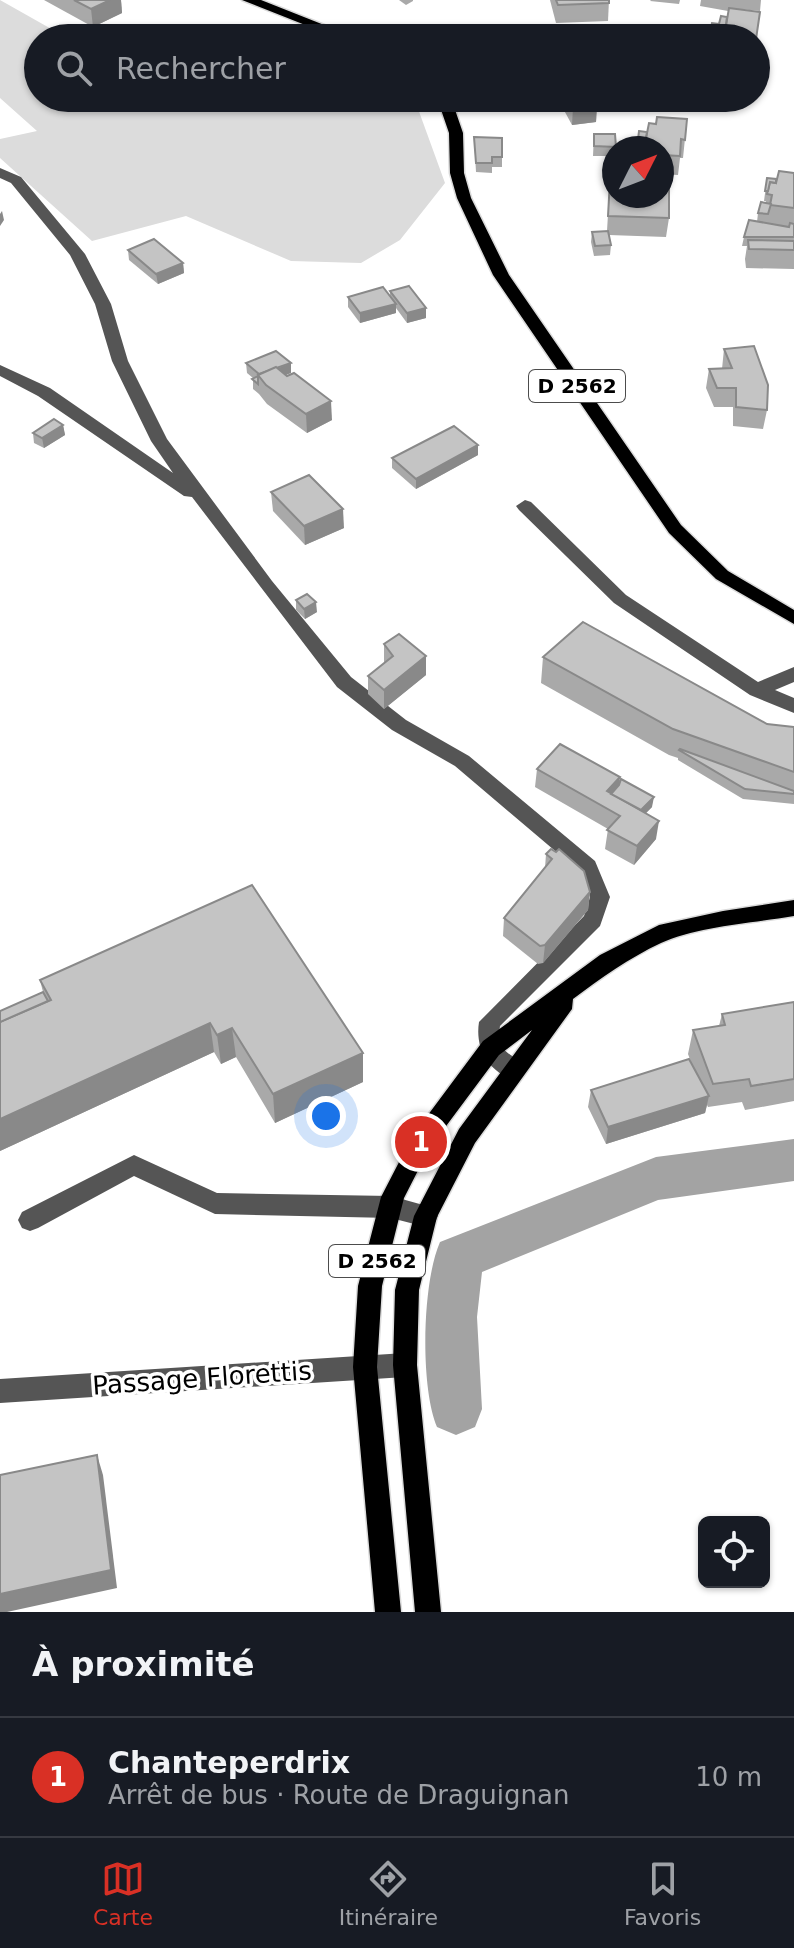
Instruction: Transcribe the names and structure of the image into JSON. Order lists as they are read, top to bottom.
{
  "streets": {
    "main road": ["D 2562"],
    "street": ["Passage Florettis"]
  },
  "crossings": [
    ["D 2562", "Passage Florettis"]
  ],
  "north": "top right",
  "page": {
    "search": "Rechercher",
    "pins": "1",
    "heading": "À proximité",
    "list": [
      {
        "mark": "1",
        "name": "Chanteperdrix",
        "note": "Arrêt de bus · Route de Draguignan",
        "value": "10 m"
      }
    ],
    "nav": ["Carte", "Itinéraire", "Favoris"]
  }
}
